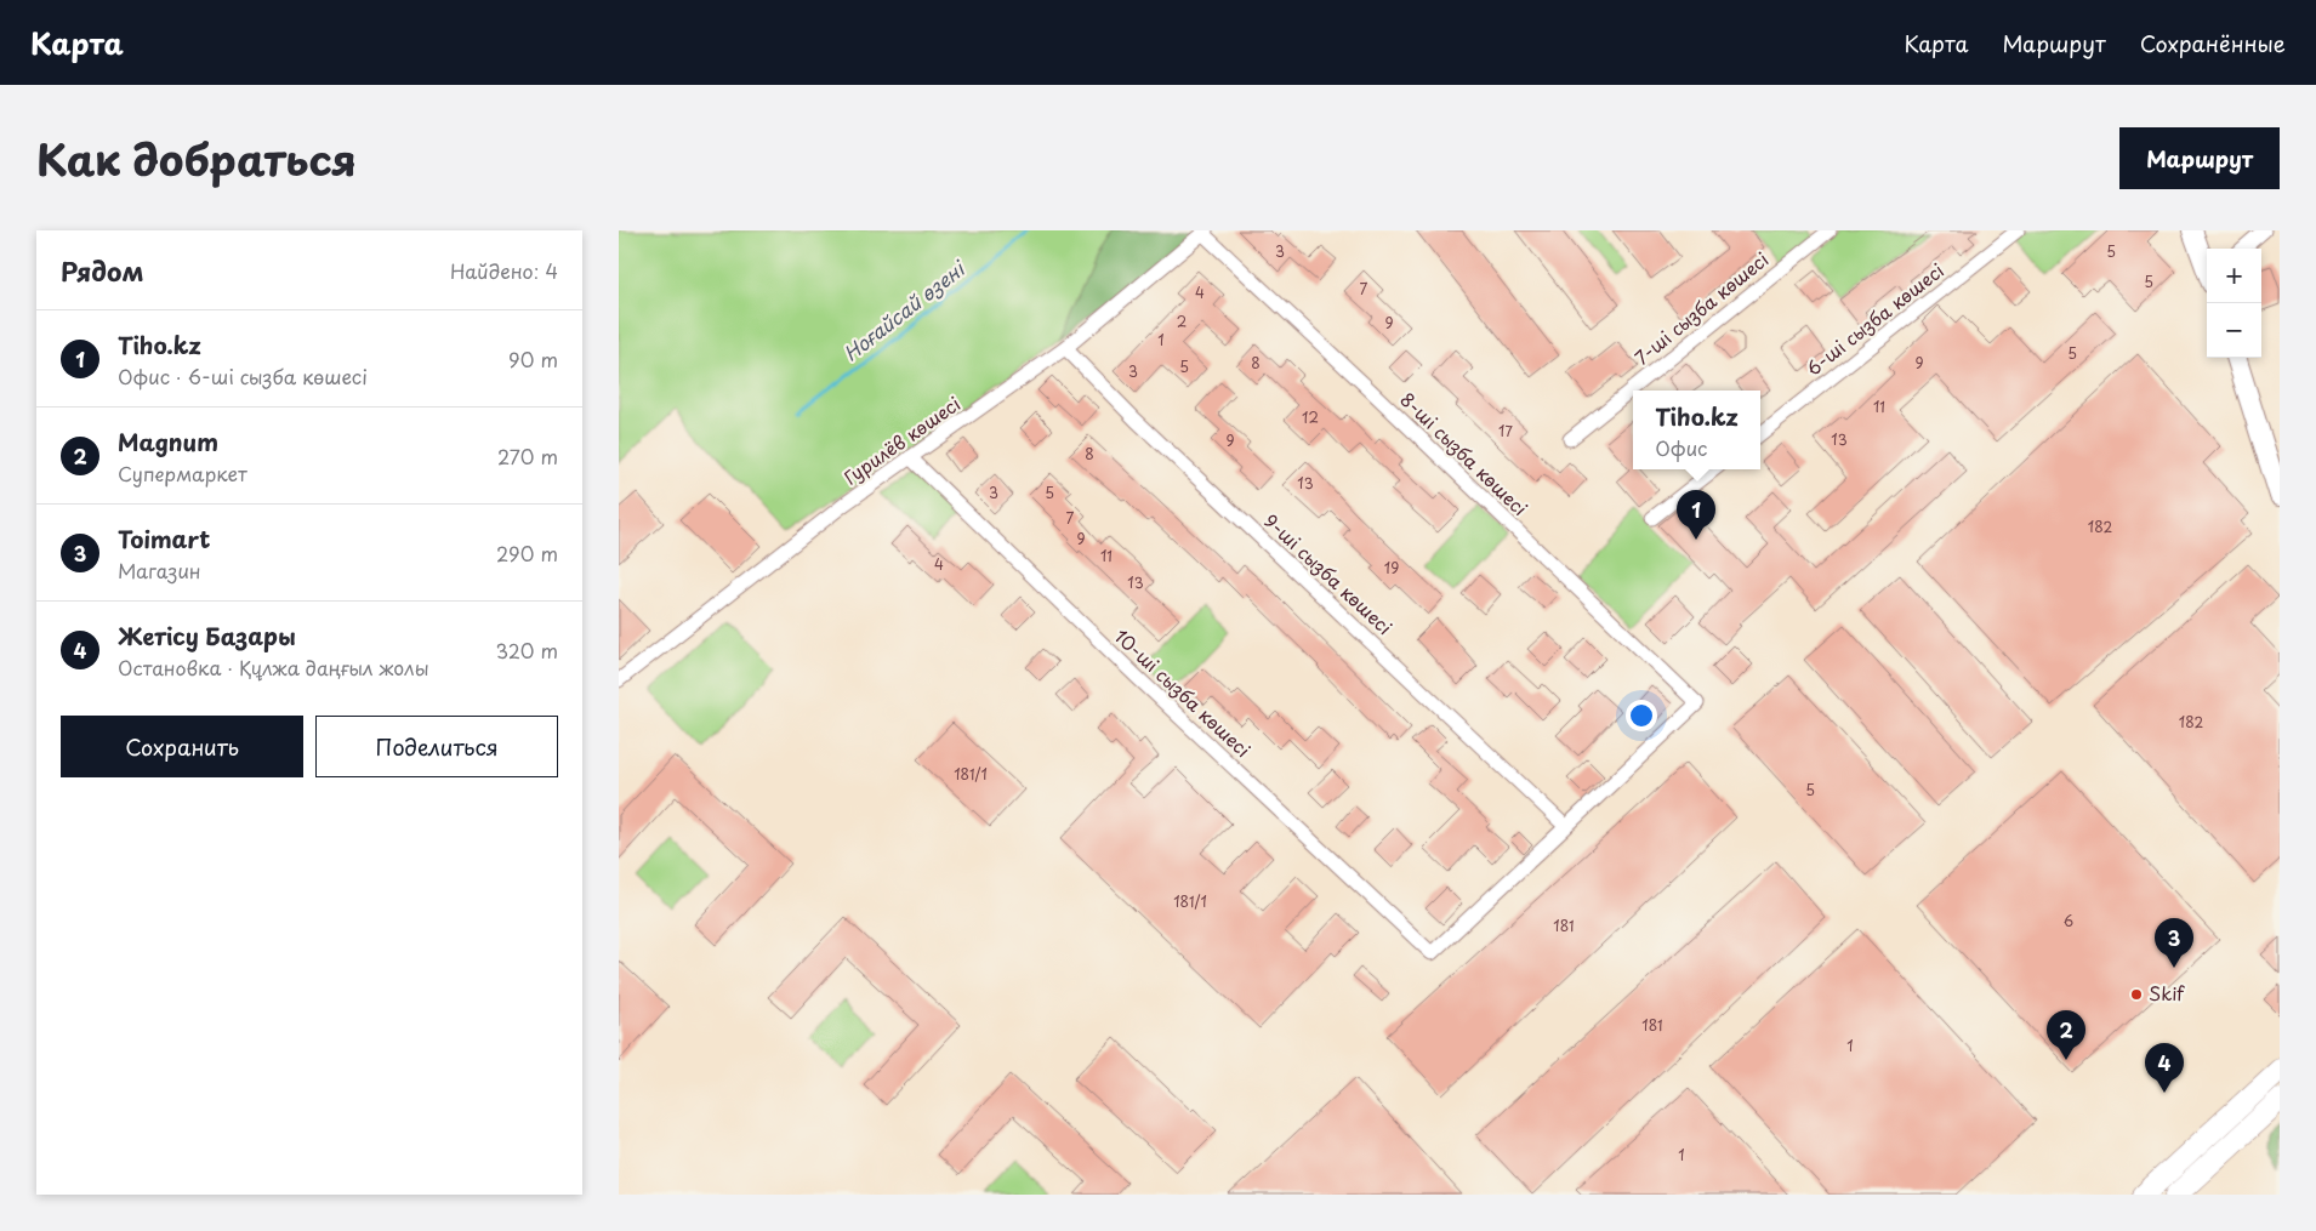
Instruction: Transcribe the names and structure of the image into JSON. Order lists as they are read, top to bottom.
{
  "streets": {
    "street": [
      "7-ші сызба көшесі",
      "6-ші сызба көшесі",
      "Гурилёв көшесі",
      "8-ші сызба көшесі",
      "9-ші сызба көшесі",
      "10-ші сызба көшесі"
    ]
  },
  "crossings": [
    ["Гурилёв көшесі", "8-ші сызба көшесі"],
    ["Гурилёв көшесі", "9-ші сызба көшесі"],
    ["Гурилёв көшесі", "10-ші сызба көшесі"],
    ["8-ші сызба көшесі", "9-ші сызба көшесі"],
    ["8-ші сызба көшесі", "10-ші сызба көшесі"],
    ["9-ші сызба көшесі", "10-ші сызба көшесі"]
  ],
  "water": ["Ноғайсай өзені"],
  "places": ["Skif"],
  "house_numbers": [
    "3",
    "5",
    "5",
    "7",
    "4",
    "2",
    "9",
    "1",
    "5",
    "8",
    "9",
    "5",
    "3",
    "11",
    "12",
    "17",
    "13",
    "9",
    "8",
    "13",
    "3",
    "5",
    "7",
    "182",
    "9",
    "11",
    "4",
    "19",
    "13",
    "182",
    "181/1",
    "5",
    "181/1",
    "6",
    "181",
    "181",
    "1",
    "1"
  ],
  "page": {
    "header": "Карта",
    "nav": ["Карта", "Маршрут", "Сохранённые"],
    "title": "Как добраться",
    "buttons": [
      "Маршрут",
      ["Сохранить", "Поделиться"]
    ],
    "heading": ["Рядом", "Найдено: 4"],
    "map_buttons": ["+", "−"],
    "list": [
      {
        "mark": "1",
        "name": "Tiho.kz",
        "note": "Офис · 6-ші сызба көшесі",
        "value": "90 m"
      },
      {
        "mark": "2",
        "name": "Magnum",
        "note": "Супермаркет",
        "value": "270 m"
      },
      {
        "mark": "3",
        "name": "Toimart",
        "note": "Магазин",
        "value": "290 m"
      },
      {
        "mark": "4",
        "name": "Жетісу Базары",
        "note": "Остановка · Құлжа даңғыл жолы",
        "value": "320 m"
      }
    ],
    "popup": ["Tiho.kz", "Офис"],
    "pins": [
      "1",
      "3",
      "2",
      "4"
    ]
  }
}
